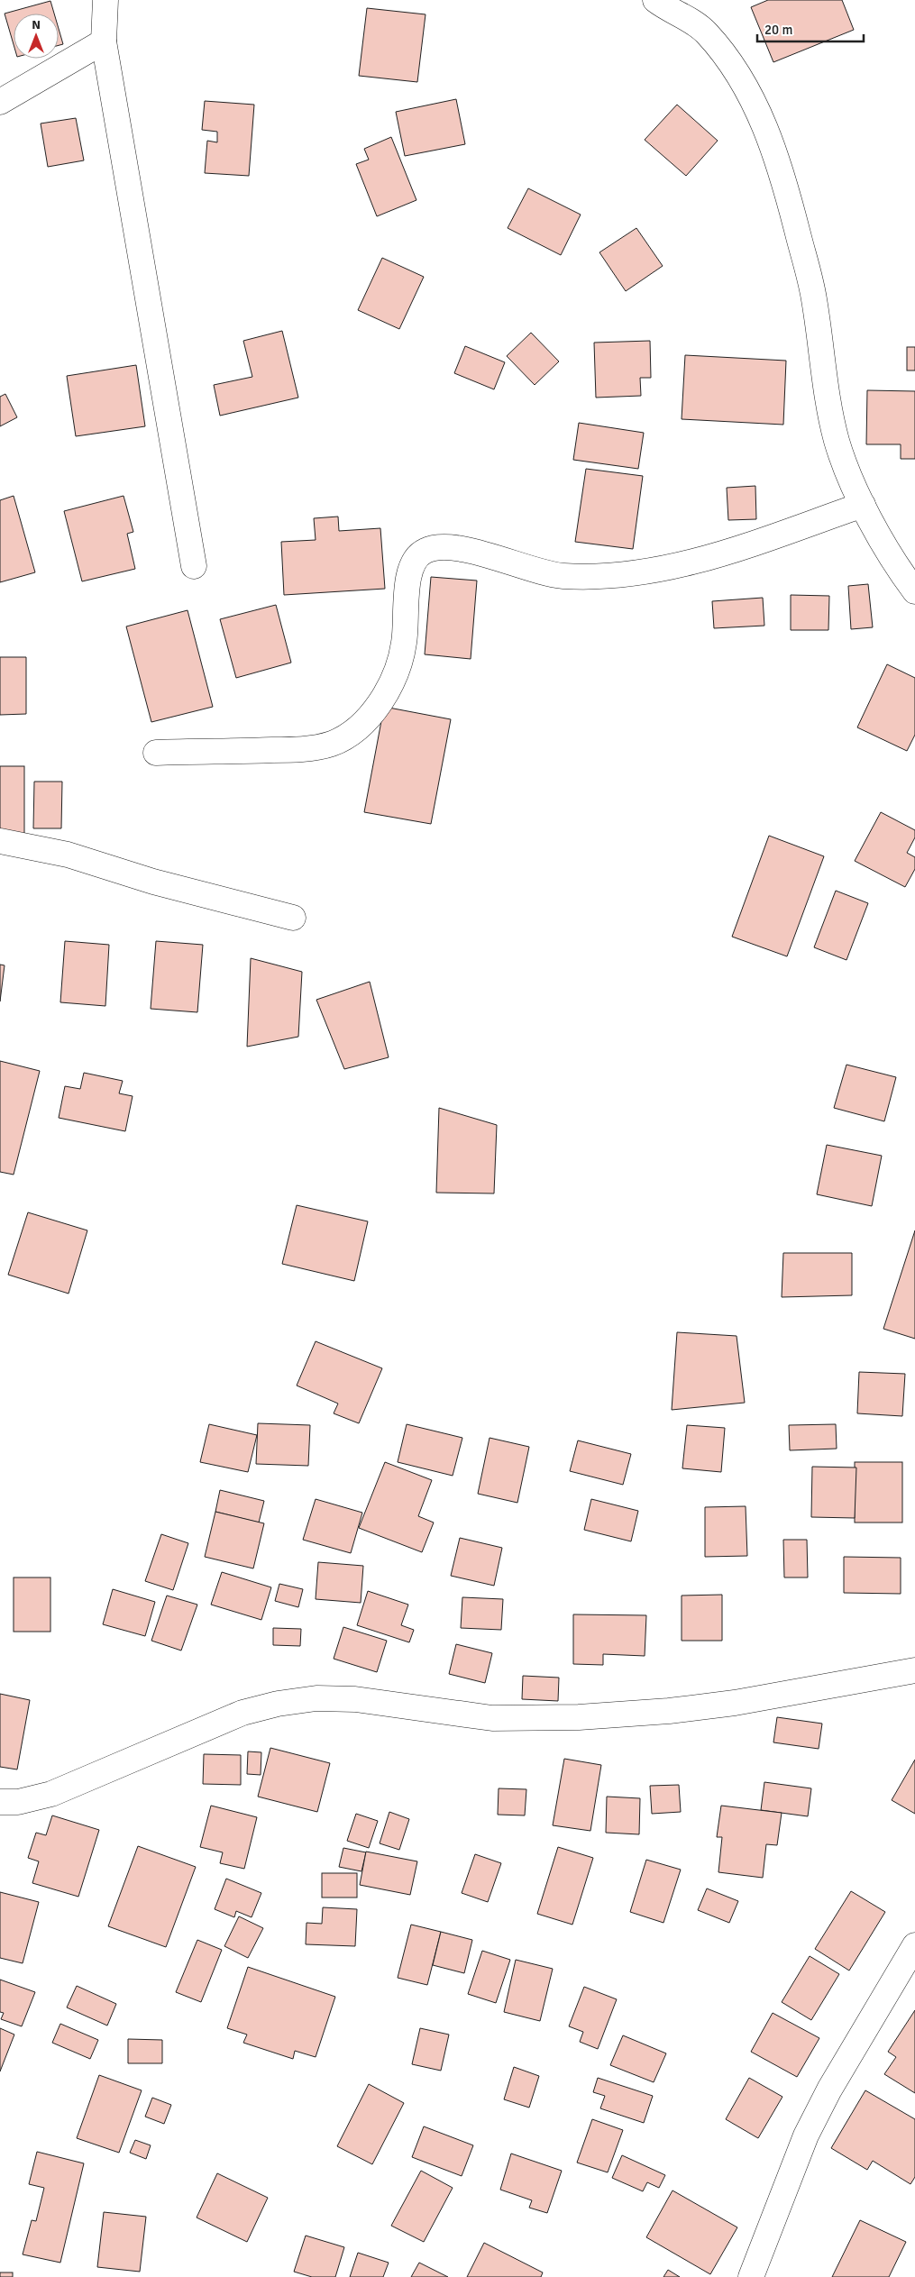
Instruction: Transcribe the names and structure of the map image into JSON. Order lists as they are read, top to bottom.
{
  "scale_bar": "20 m",
  "north": "top"
}
